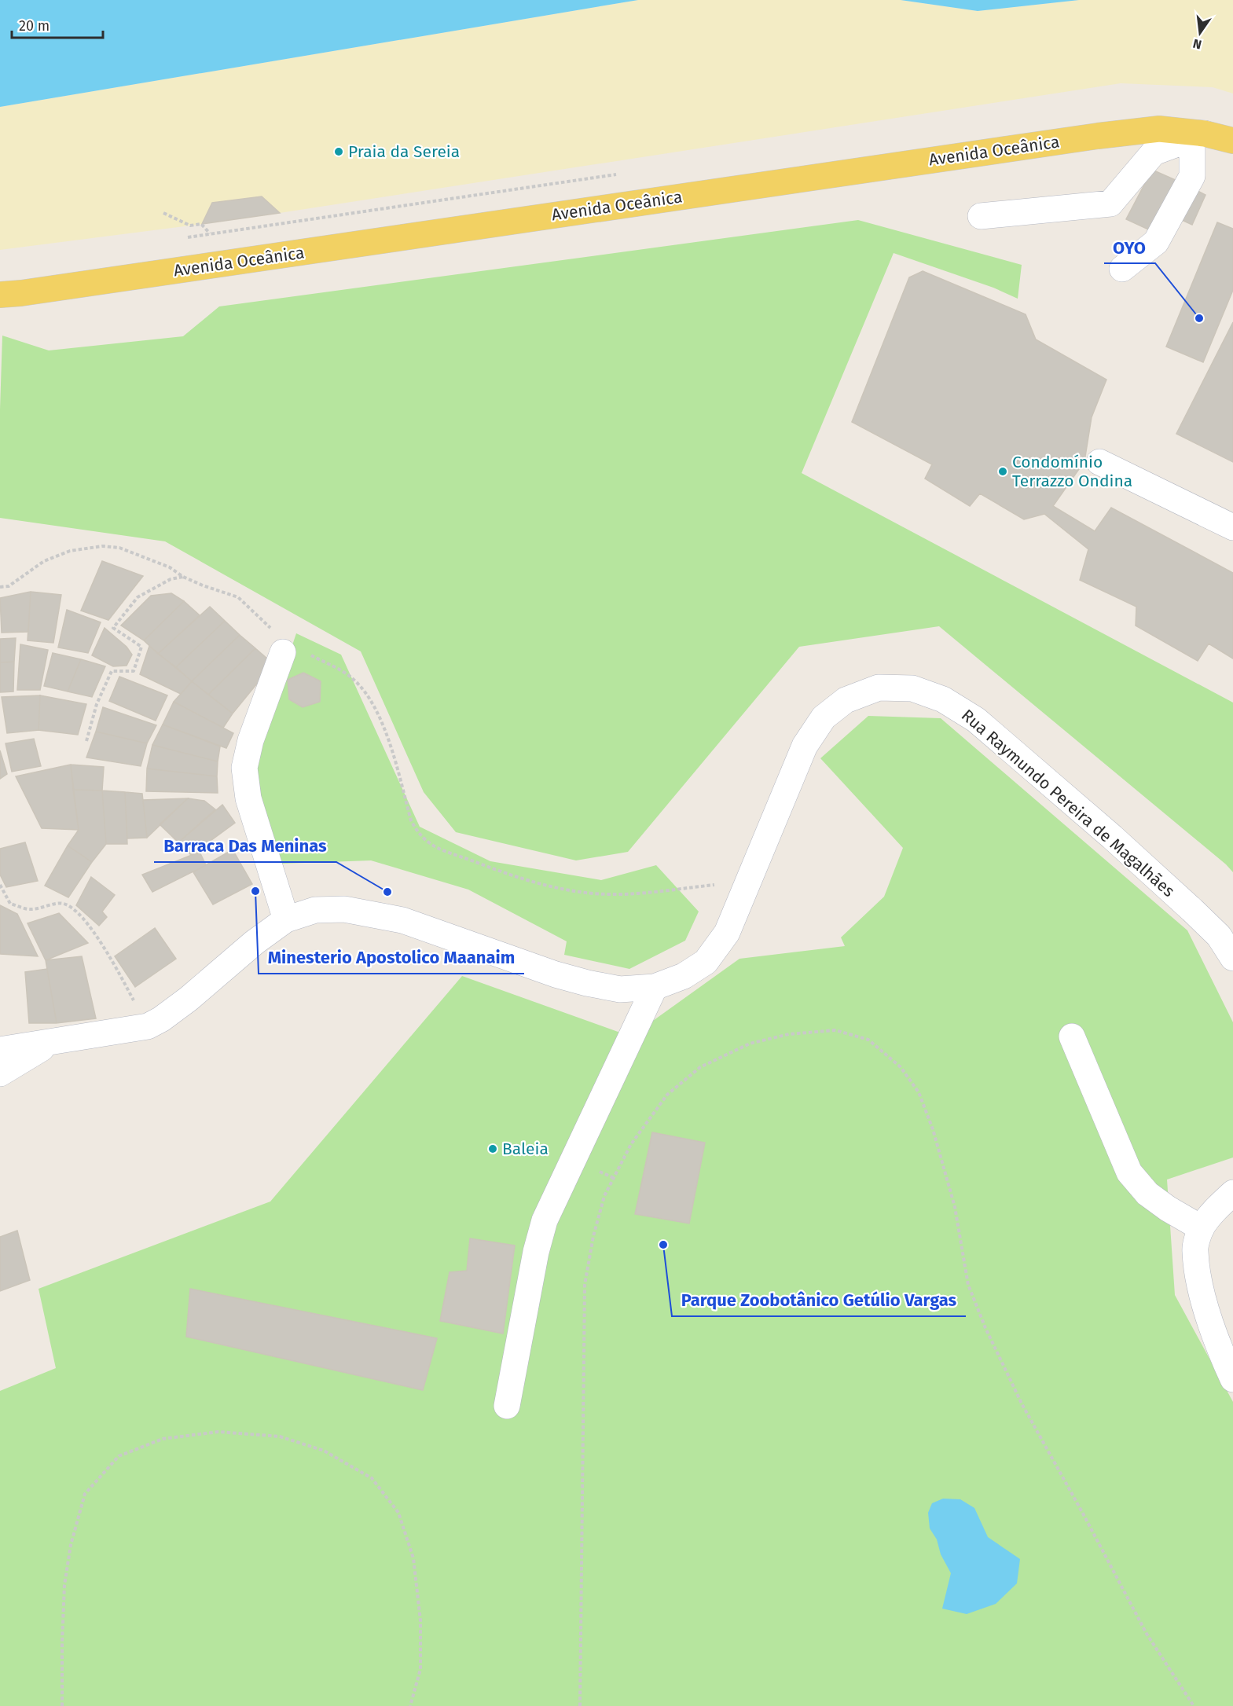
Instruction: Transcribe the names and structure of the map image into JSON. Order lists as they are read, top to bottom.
{
  "streets": {
    "main road": ["Avenida Oceânica"],
    "street": ["Rua Raymundo Pereira de Magalhães"]
  },
  "places": [
    "Praia da Sereia",
    "OYO",
    "Condomínio Terrazzo Ondina",
    "Minesterio Apostolico Maanaim",
    "Barraca Das Meninas",
    "Baleia",
    "Parque Zoobotânico Getúlio Vargas"
  ],
  "scale_bar": "20 m",
  "north": "bottom"
}
